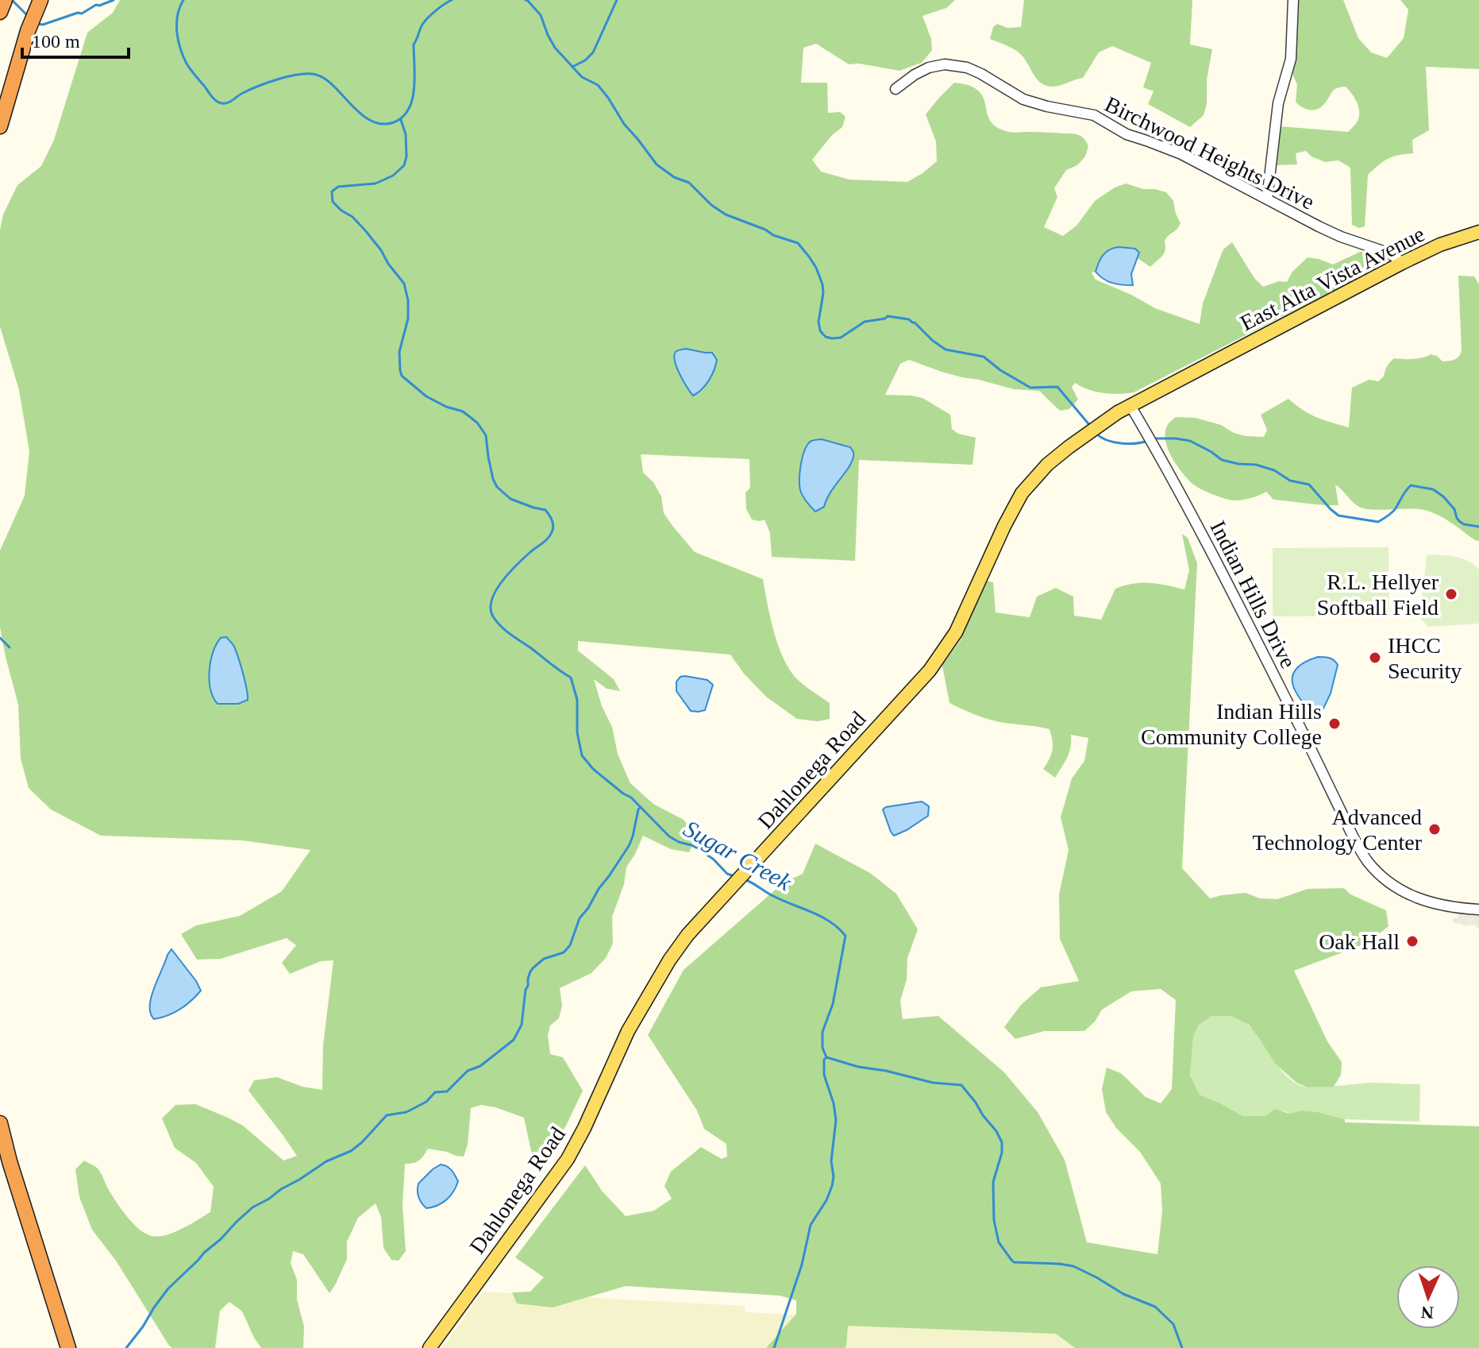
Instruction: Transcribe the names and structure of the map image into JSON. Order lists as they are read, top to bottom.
{
  "streets": {
    "main road": ["East Alta Vista Avenue", "Dahlonega Road"],
    "street": ["Birchwood Heights Drive", "Indian Hills Drive"]
  },
  "crossings": [
    ["Birchwood Heights Drive", "East Alta Vista Avenue"],
    ["East Alta Vista Avenue", "Dahlonega Road"],
    ["Indian Hills Drive", "Dahlonega Road"]
  ],
  "water": ["Sugar Creek"],
  "places": [
    "R.L. Hellyer Softball Field",
    "IHCC Security",
    "Indian Hills Community College",
    "Advanced Technology Center",
    "Oak Hall"
  ],
  "scale_bar": "100 m",
  "north": "bottom"
}
